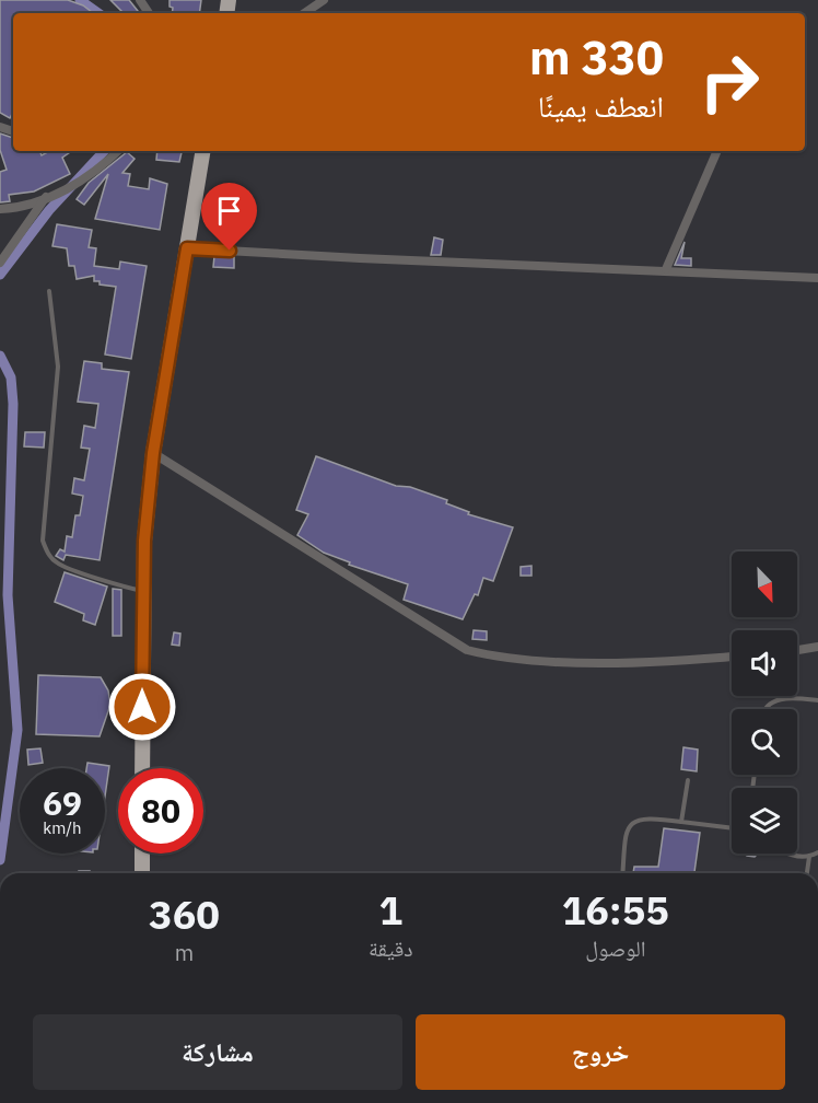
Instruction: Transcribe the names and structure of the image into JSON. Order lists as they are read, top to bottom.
{
  "north": "bottom right",
  "page": {
    "turn": ["330 m", "انعطف يمينًا"],
    "speed": "69 km/h",
    "limit": "80",
    "eta": [
      "16:55",
      "الوصول",
      "1",
      "دقيقة",
      "360",
      "m"
    ],
    "buttons": ["خروج", "مشاركة"]
  }
}
